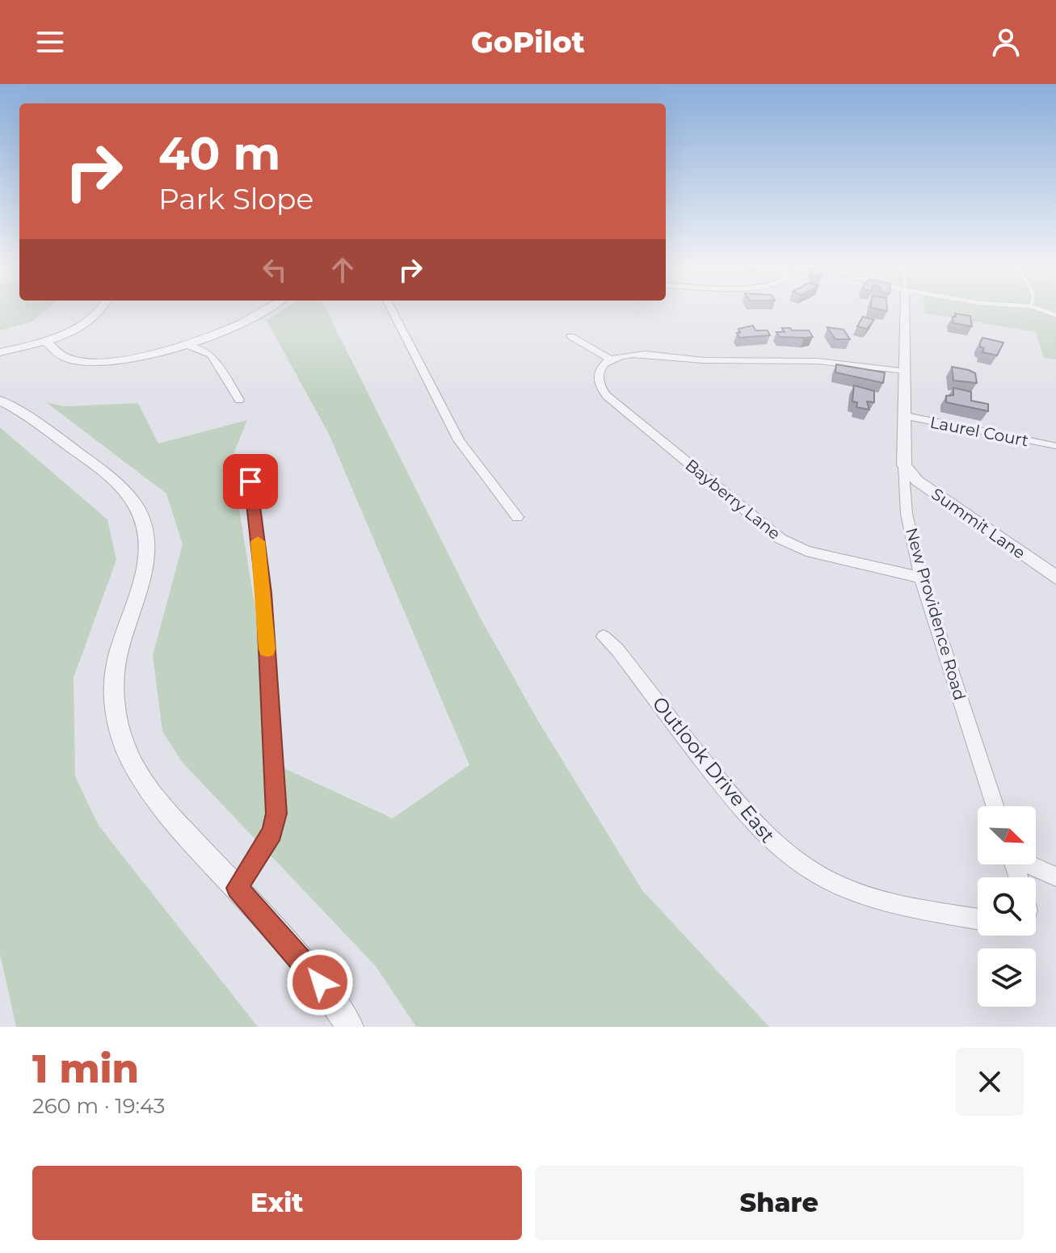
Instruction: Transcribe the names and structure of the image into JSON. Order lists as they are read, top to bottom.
{
  "streets": {
    "street": [
      "Laurel Court",
      "Bayberry Lane",
      "Summit Lane",
      "New Providence Road",
      "Outlook Drive East"
    ]
  },
  "crossings": [
    ["Laurel Court", "New Providence Road"],
    ["Bayberry Lane", "New Providence Road"],
    ["Summit Lane", "New Providence Road"]
  ],
  "north": "bottom right",
  "page": {
    "header": "GoPilot",
    "turn": ["40 m", "Park Slope"],
    "heading": ["1 min", "260 m · 19:43"],
    "buttons": ["Exit", "Share"]
  }
}
